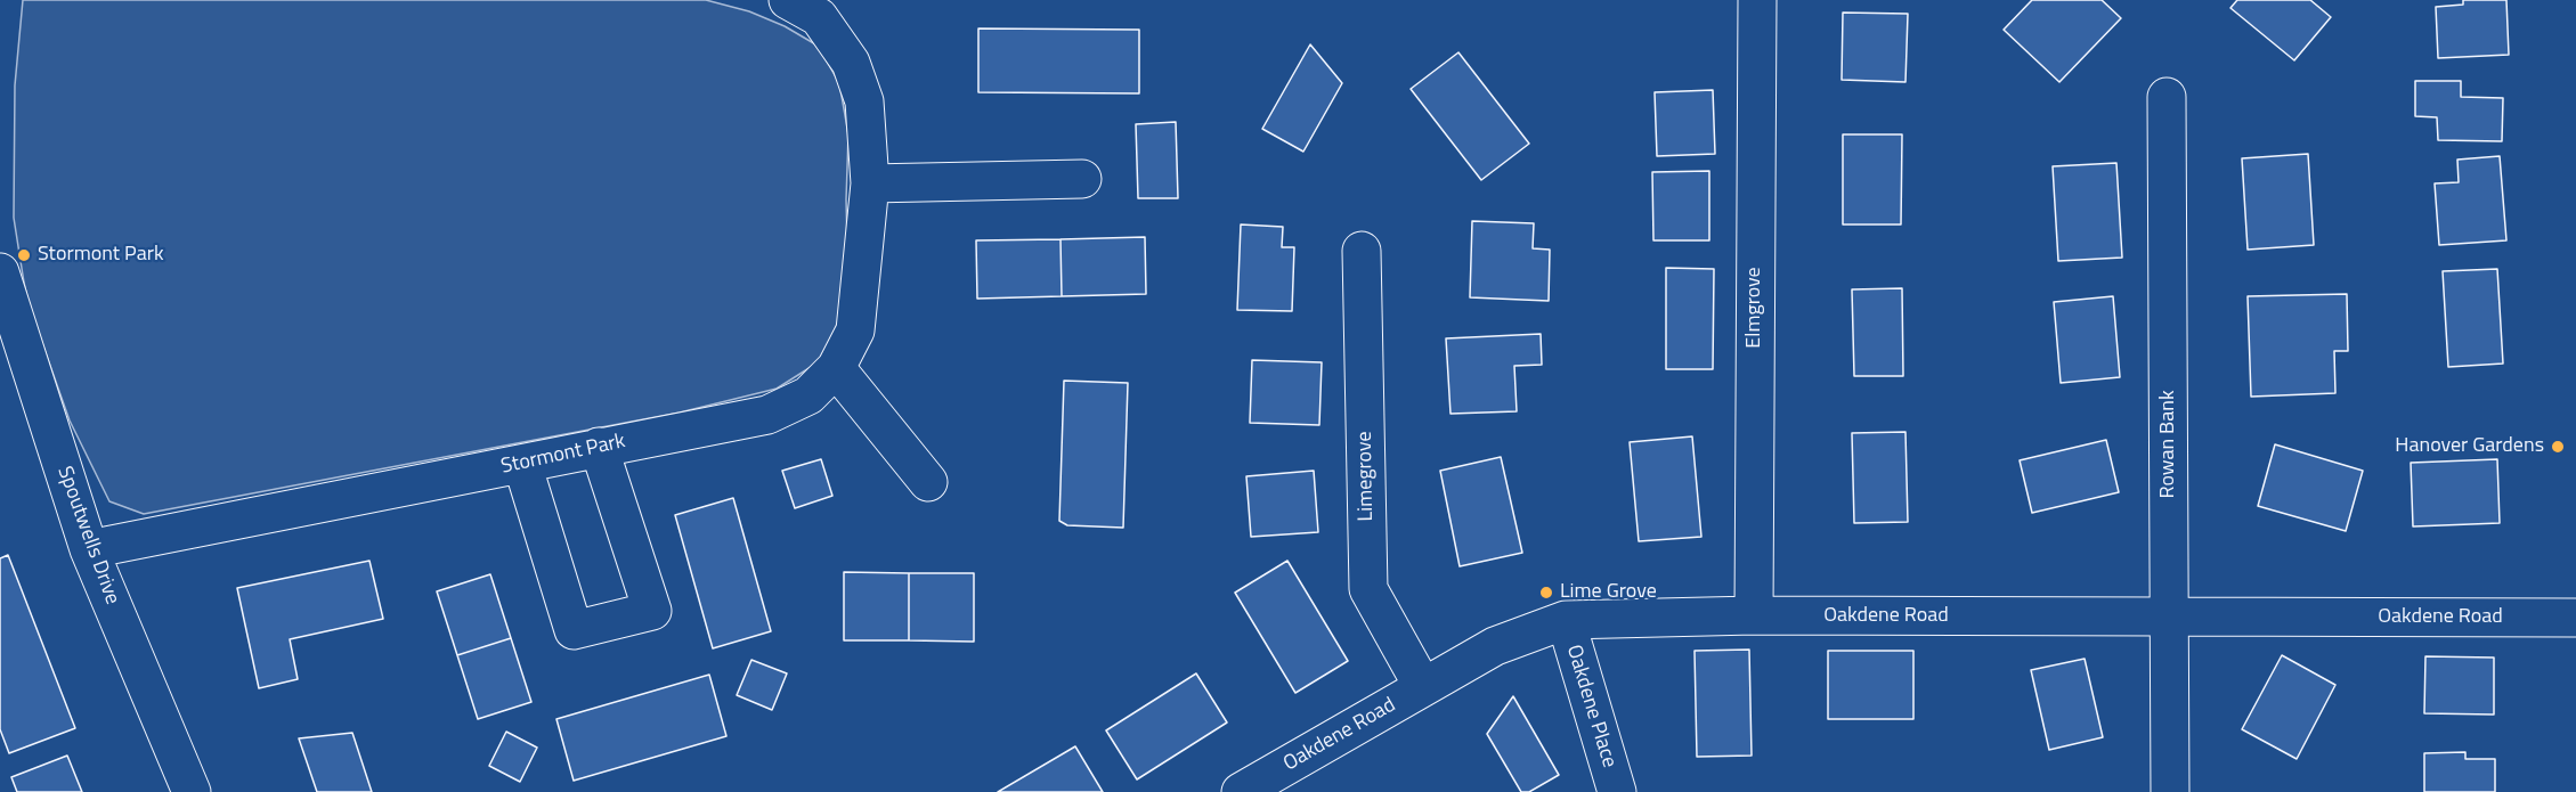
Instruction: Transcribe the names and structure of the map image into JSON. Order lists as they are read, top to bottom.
{
  "streets": {
    "street": [
      "Elmgrove",
      "Rowan Bank",
      "Stormont Park",
      "Limegrove",
      "Spoutwells Drive",
      "Oakdene Road",
      "Oakdene Place"
    ]
  },
  "crossings": [
    ["Elmgrove", "Oakdene Road"],
    ["Rowan Bank", "Oakdene Road"],
    ["Stormont Park", "Spoutwells Drive"],
    ["Limegrove", "Oakdene Road"],
    ["Oakdene Road", "Oakdene Place"]
  ],
  "places": ["Stormont Park", "Hanover Gardens", "Lime Grove"]
}
